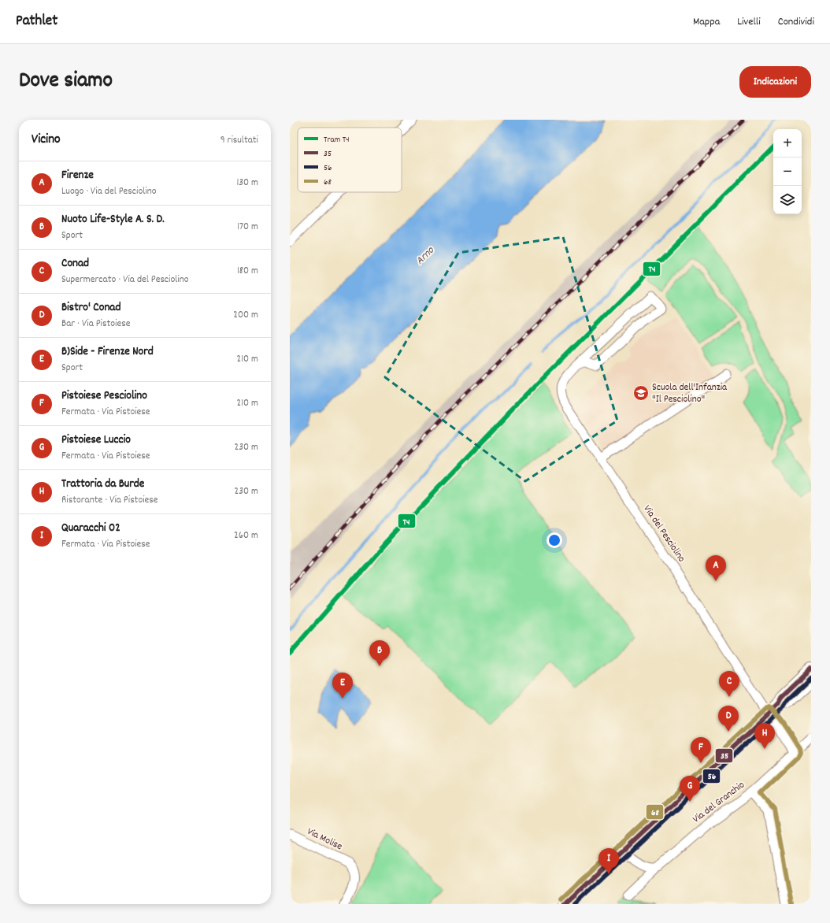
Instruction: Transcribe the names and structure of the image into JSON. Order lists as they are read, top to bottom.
{
  "streets": {
    "street": ["Via del Pesciolino", "Via del Granchio", "Via Molise"]
  },
  "water": ["Arno"],
  "places": {
    "school or university": ["Scuola dell'Infanzia \"Il Pesciolino\""]
  },
  "lines": [
    "tram line T4",
    "transit line 35",
    "transit line 56",
    "transit line 68"
  ],
  "legend": [
    "Tram T4",
    "35",
    "56",
    "68"
  ],
  "page": {
    "header": "Pathlet",
    "nav": ["Mappa", "Livelli", "Condividi"],
    "title": "Dove siamo",
    "buttons": "Indicazioni",
    "heading": ["Vicino", "9 risultati"],
    "map_buttons": ["+", "−"],
    "list": [
      {
        "mark": "A",
        "name": "Firenze",
        "note": "Luogo · Via del Pesciolino",
        "value": "130 m"
      },
      {
        "mark": "B",
        "name": "Nuoto Life-Style A. S. D.",
        "note": "Sport",
        "value": "170 m"
      },
      {
        "mark": "C",
        "name": "Conad",
        "note": "Supermercato · Via del Pesciolino",
        "value": "180 m"
      },
      {
        "mark": "D",
        "name": "Bistro' Conad",
        "note": "Bar · Via Pistoiese",
        "value": "200 m"
      },
      {
        "mark": "E",
        "name": "B)Side - Firenze Nord",
        "note": "Sport",
        "value": "210 m"
      },
      {
        "mark": "F",
        "name": "Pistoiese Pesciolino",
        "note": "Fermata · Via Pistoiese",
        "value": "210 m"
      },
      {
        "mark": "G",
        "name": "Pistoiese Luccio",
        "note": "Fermata · Via Pistoiese",
        "value": "230 m"
      },
      {
        "mark": "H",
        "name": "Trattoria da Burde",
        "note": "Ristorante · Via Pistoiese",
        "value": "230 m"
      },
      {
        "mark": "I",
        "name": "Quaracchi 02",
        "note": "Fermata · Via Pistoiese",
        "value": "260 m"
      }
    ],
    "pins": [
      "A",
      "B",
      "C",
      "E",
      "D",
      "H",
      "F",
      "G",
      "I"
    ]
  }
}
